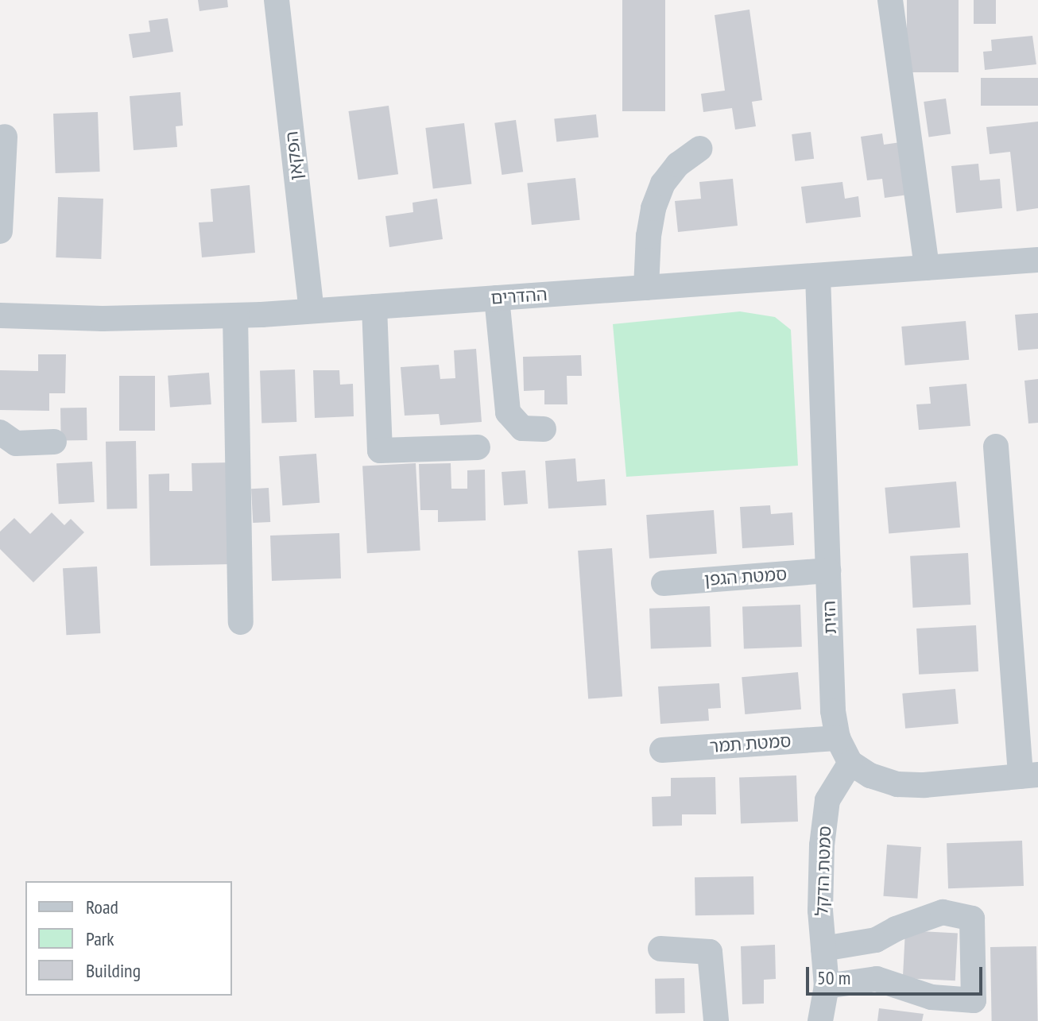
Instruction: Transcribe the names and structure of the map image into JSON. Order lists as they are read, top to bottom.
{
  "streets": {
    "street": [
      "הפקאן",
      "ההדרים",
      "סמטת הגפן",
      "הזית",
      "סמטת תמר",
      "סמטת הדקל"
    ]
  },
  "crossings": [
    ["הפקאן", "ההדרים"],
    ["ההדרים", "הזית"],
    ["סמטת הגפן", "הזית"],
    ["הזית", "סמטת תמר"],
    ["הזית", "סמטת הדקל"]
  ],
  "legend": ["Road", "Park", "Building"],
  "scale_bar": "50 m"
}
